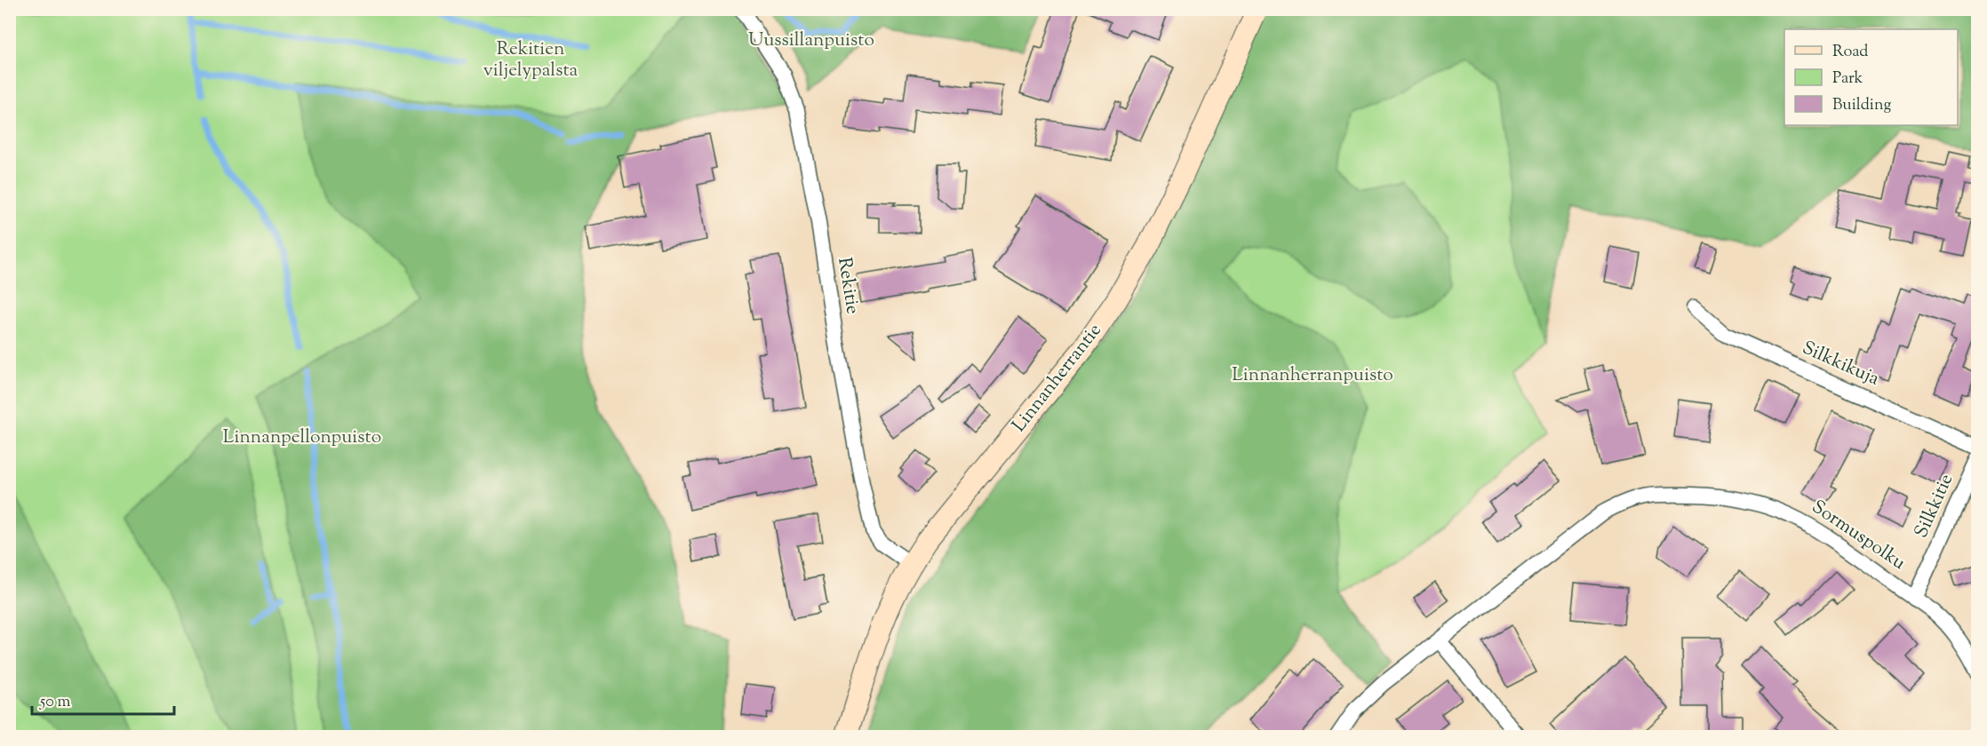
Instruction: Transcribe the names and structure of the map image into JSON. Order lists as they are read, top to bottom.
{
  "streets": {
    "street": [
      "Rekitie",
      "Silkkikuja",
      "Linnanherrantie",
      "Silkkitie",
      "Sormuspolku"
    ]
  },
  "crossings": [
    ["Rekitie", "Linnanherrantie"],
    ["Silkkitie", "Sormuspolku"]
  ],
  "parks": [
    "Uussillanpuisto",
    "Rekitien viljelypalsta",
    "Linnanherranpuisto",
    "Linnanpellonpuisto"
  ],
  "legend": ["Road", "Park", "Building"],
  "scale_bar": "50 m"
}
